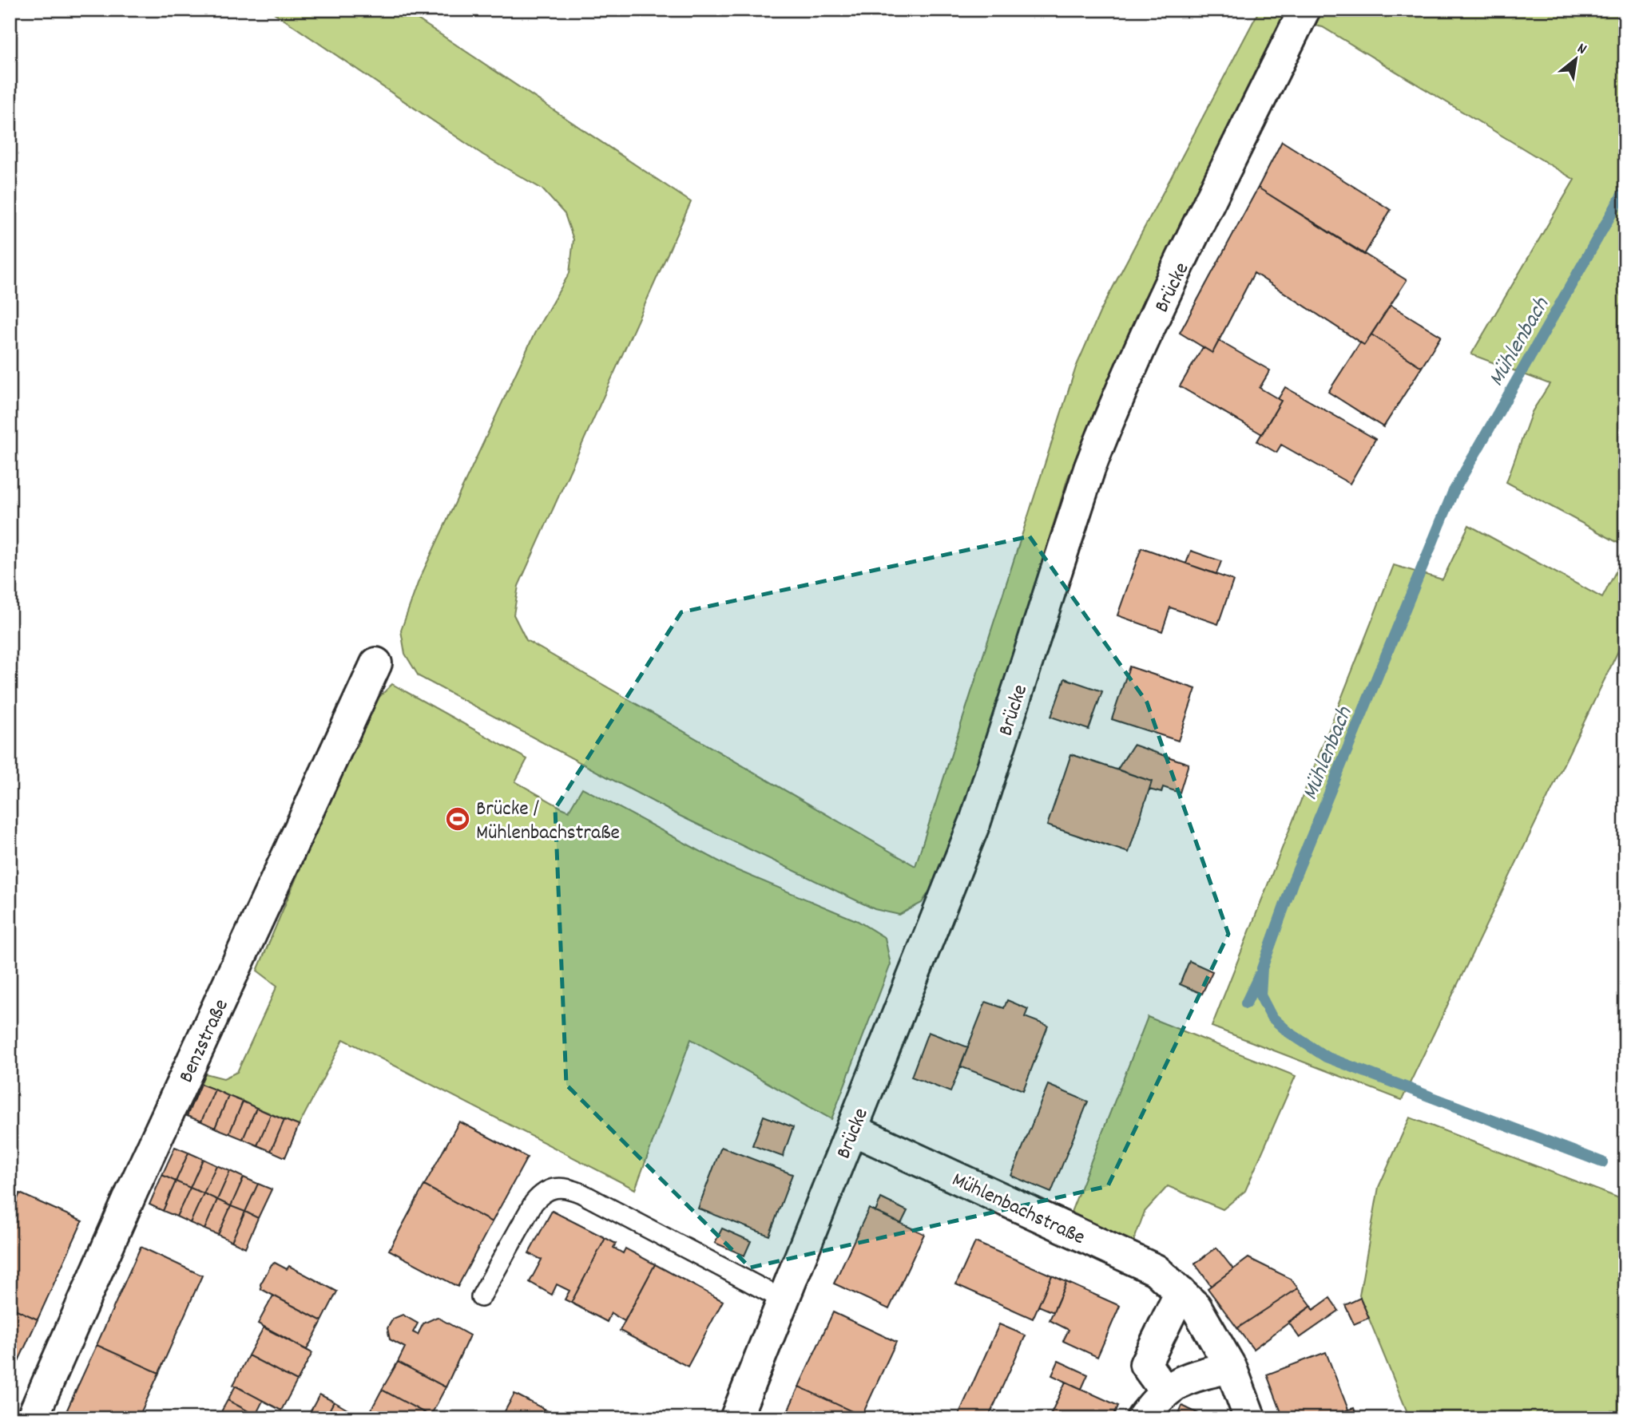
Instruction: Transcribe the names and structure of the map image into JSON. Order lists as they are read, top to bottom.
{
  "streets": {
    "street": ["Brücke", "Benzstraße", "Mühlenbachstraße"]
  },
  "crossings": [
    ["Brücke", "Mühlenbachstraße"]
  ],
  "water": ["Mühlenbach"],
  "places": {
    "sports": ["Brücke / Mühlenbachstraße"]
  },
  "north": "top right"
}
